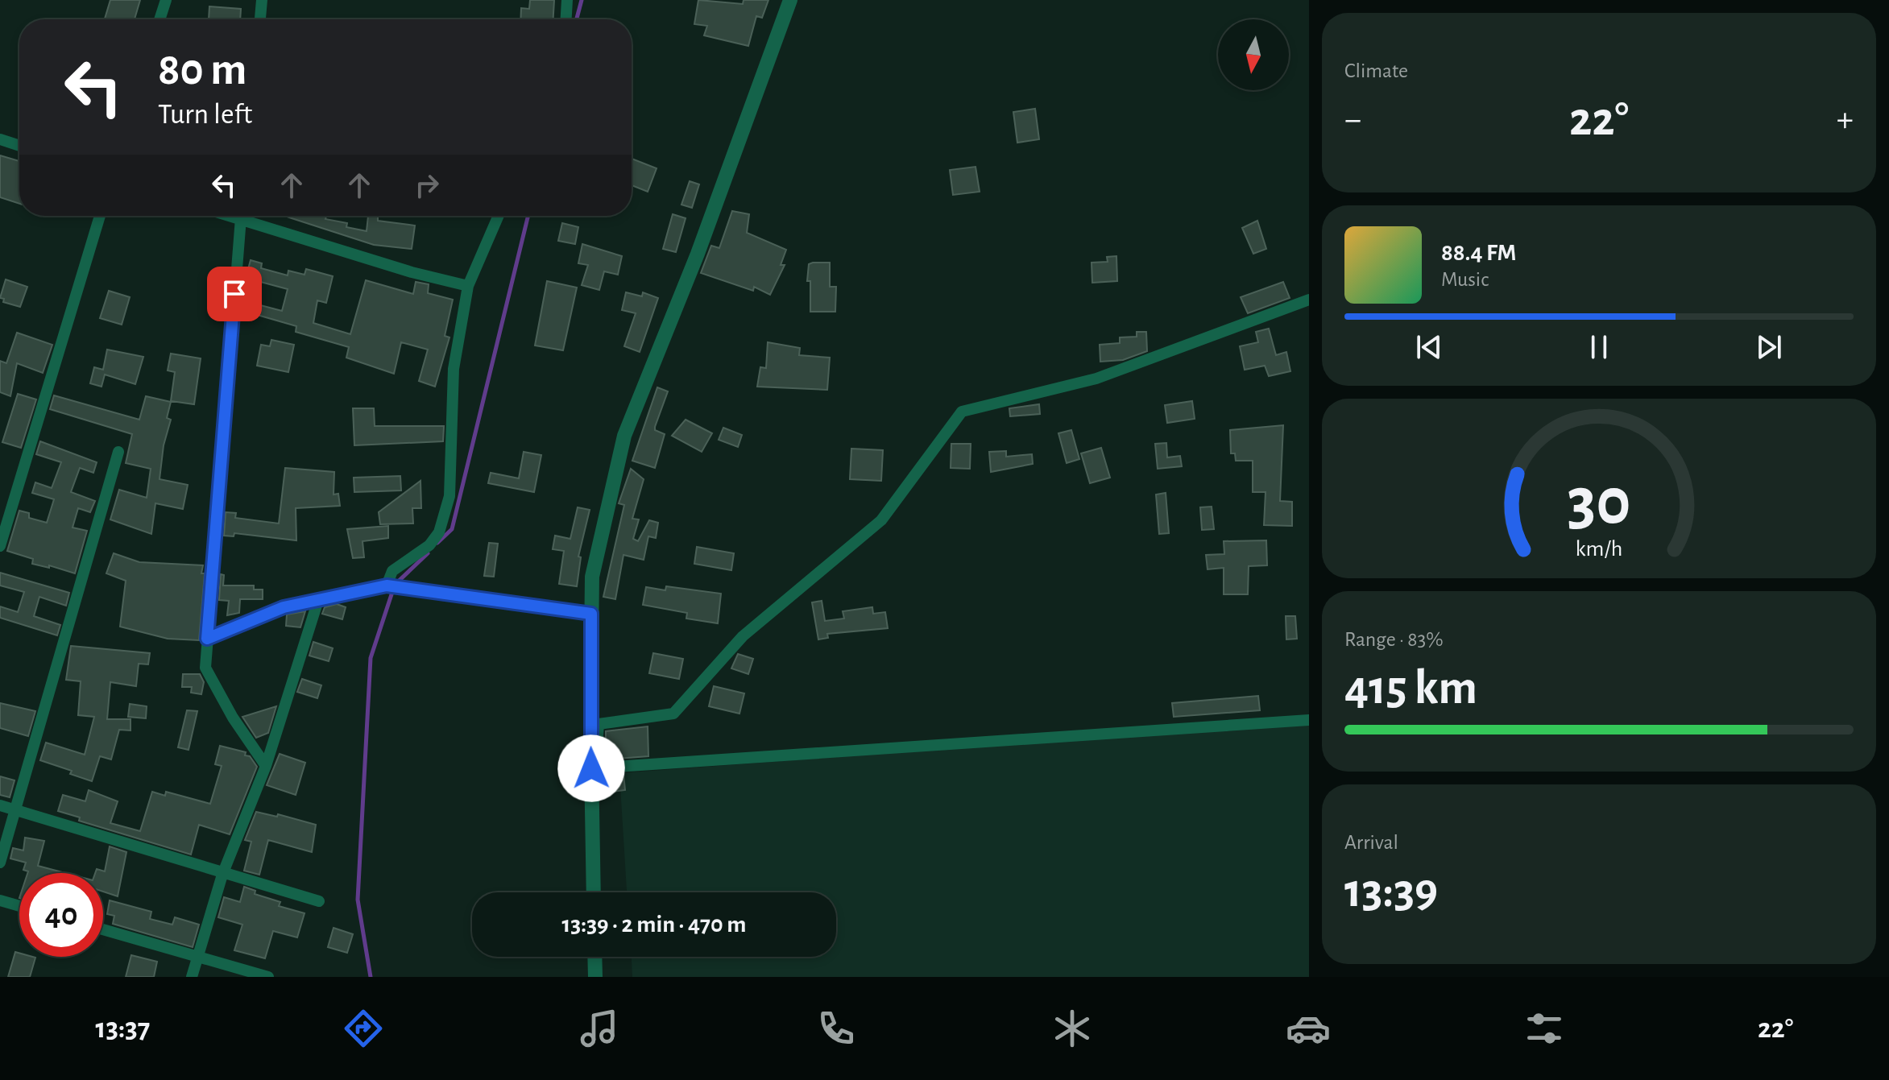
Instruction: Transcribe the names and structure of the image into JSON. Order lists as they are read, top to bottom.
{
  "north": "bottom",
  "page": {
    "tile": [
      "Climate",
      ["Range · 83%", "415 km"],
      ["Arrival", "13:39"]
    ],
    "turn": ["80 m", "Turn left"],
    "heat": ["−", "22°", "+"],
    "song": ["88.4 FM", "Music"],
    "limit": "40",
    "trip": "13:39 · 2 min · 470 m",
    "tabs": ["13:37", "22°"],
    "gauge": ["30", "km/h"]
  }
}
